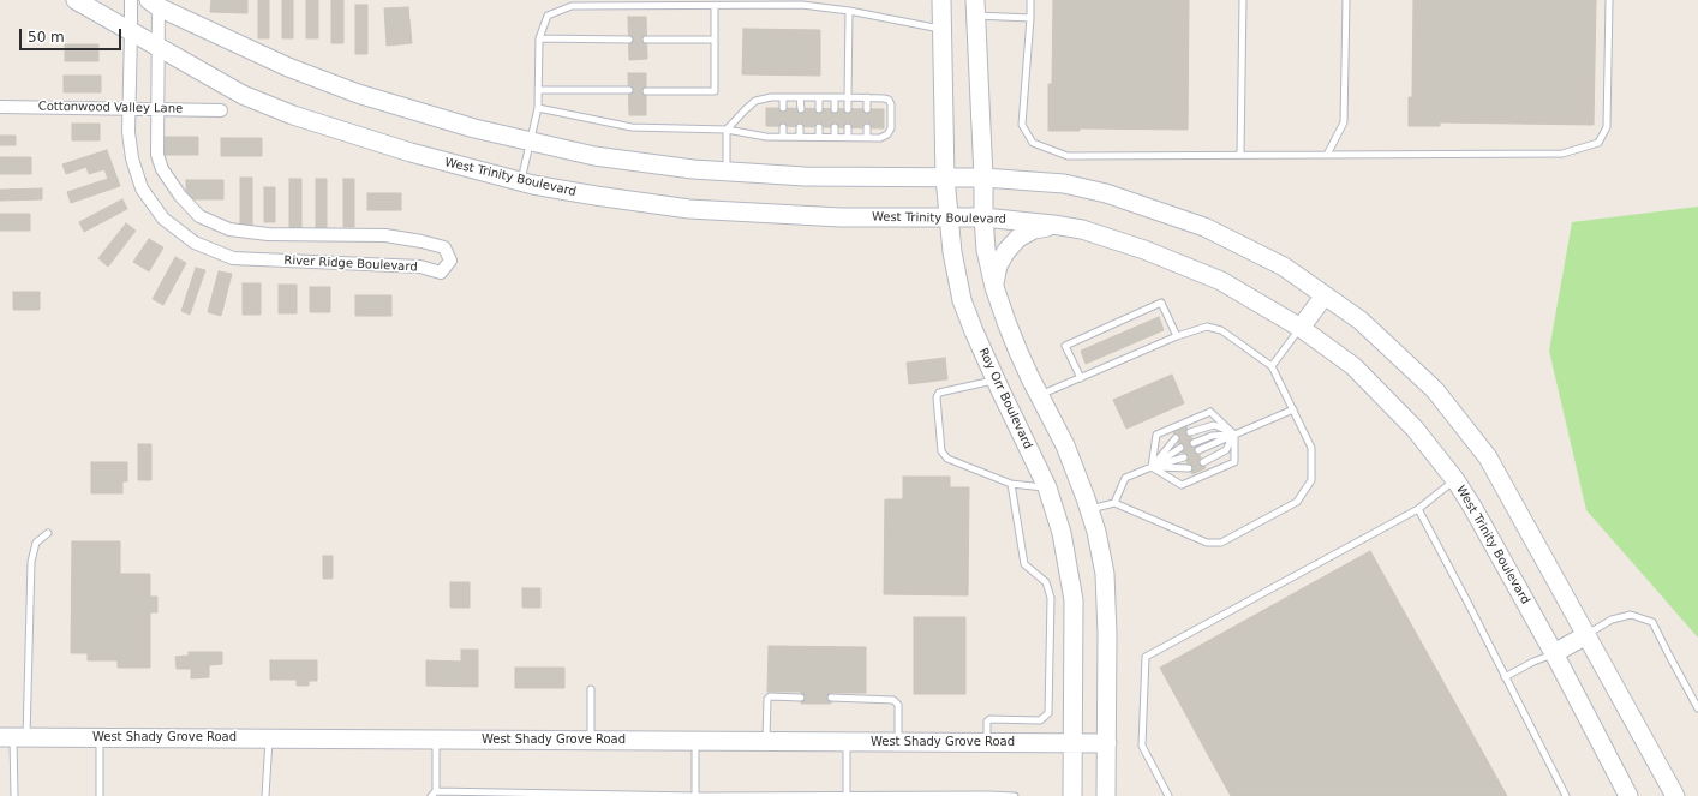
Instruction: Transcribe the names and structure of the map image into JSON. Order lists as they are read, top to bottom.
{
  "streets": {
    "main road": ["West Trinity Boulevard", "Roy Orr Boulevard", "West Shady Grove Road"],
    "street": ["Cottonwood Valley Lane", "River Ridge Boulevard"]
  },
  "crossings": [
    ["Cottonwood Valley Lane", "River Ridge Boulevard"],
    ["West Trinity Boulevard", "River Ridge Boulevard"],
    ["West Trinity Boulevard", "Roy Orr Boulevard"],
    ["Roy Orr Boulevard", "West Shady Grove Road"]
  ],
  "scale_bar": "50 m"
}
